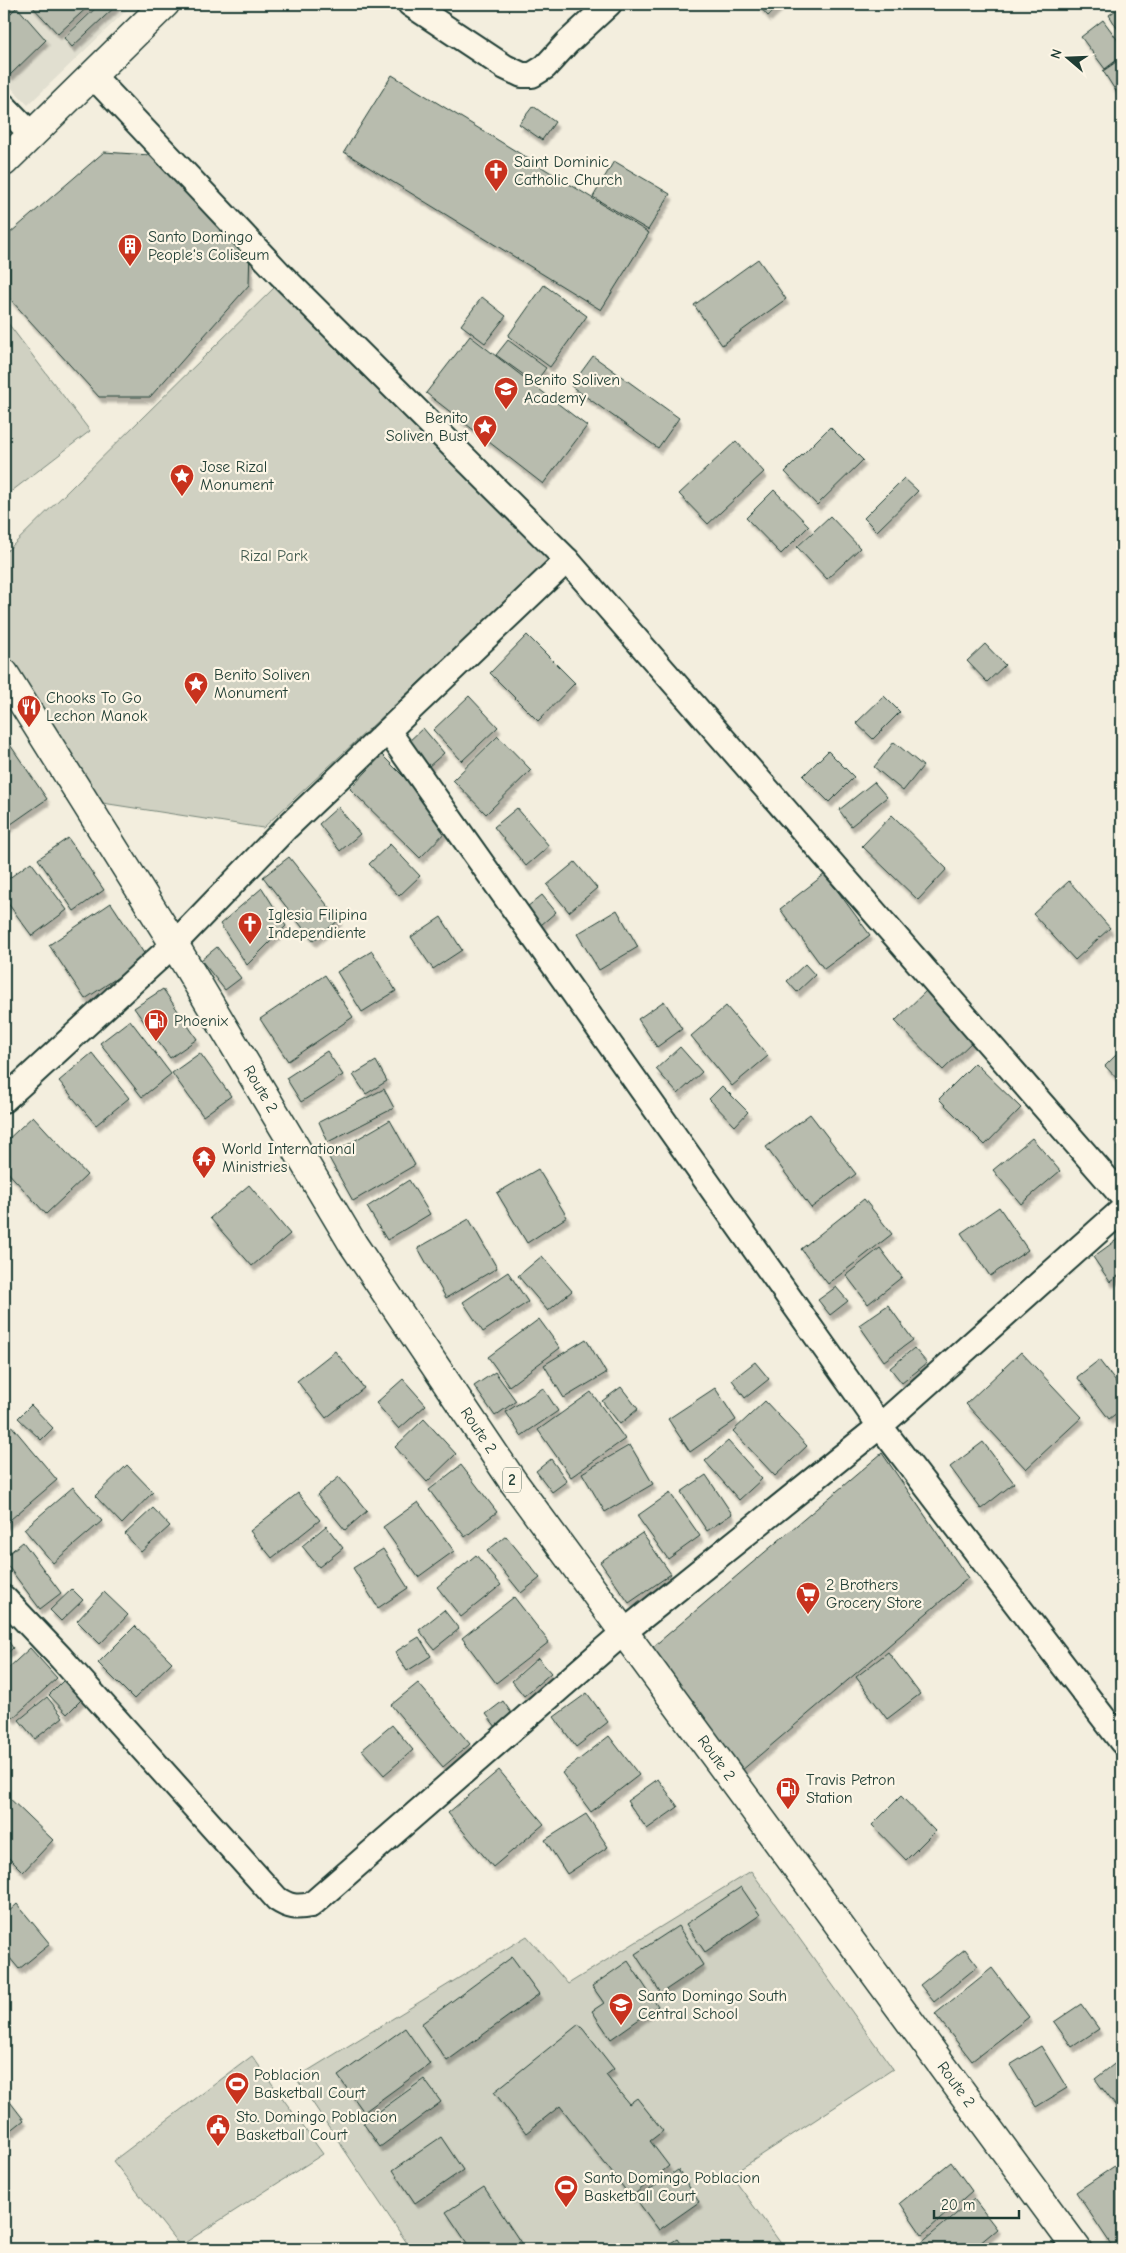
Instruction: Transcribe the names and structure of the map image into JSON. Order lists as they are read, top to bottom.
{
  "streets": {
    "main road": ["Route 2", "2"]
  },
  "parks": ["Rizal Park"],
  "places": {
    "church": ["Saint Dominic Catholic Church", "Iglesia Filipina Independiente"],
    "building": ["Santo Domingo People's Coliseum"],
    "school or university": ["Benito Soliven Academy", "Santo Domingo South Central School"],
    "place": ["Benito Soliven Bust", "Jose Rizal Monument", "Benito Soliven Monument"],
    "restaurant": ["Chooks To Go Lechon Manok"],
    "fuel station": ["Phoenix", "Travis Petron Station"],
    "temple": ["World International Ministries"],
    "supermarket": ["2 Brothers Grocery Store"],
    "sports": ["Poblacion Basketball Court", "Santo Domingo Poblacion Basketball Court"],
    "public building": ["Sto. Domingo Poblacion Basketball Court"]
  },
  "scale_bar": "20 m",
  "north": "left"
}
